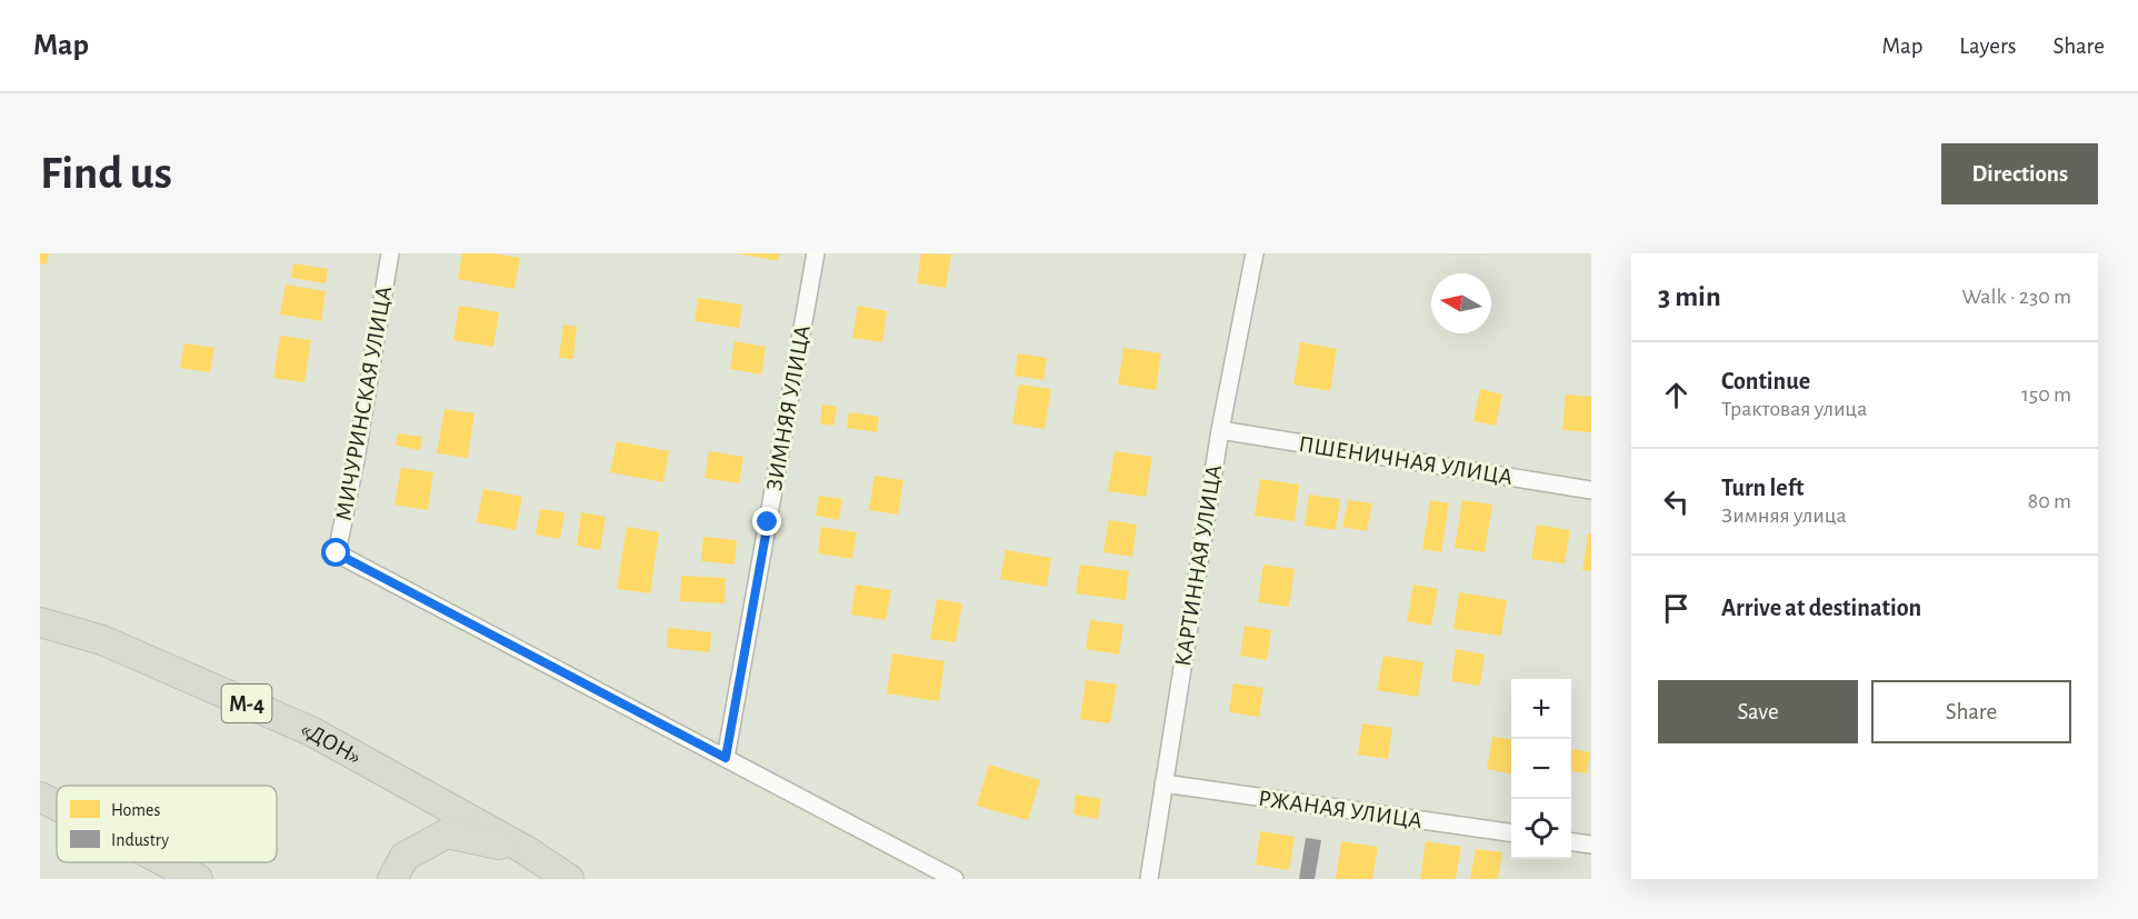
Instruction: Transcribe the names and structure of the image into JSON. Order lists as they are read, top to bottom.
{
  "streets": {
    "highway": ["М-4", "«ДОН»"],
    "street": [
      "МИЧУРИНСКАЯ УЛИЦА",
      "ЗИМНЯЯ УЛИЦА",
      "ПШЕНИЧНАЯ УЛИЦА",
      "КАРТИННАЯ УЛИЦА",
      "РЖАНАЯ УЛИЦА"
    ]
  },
  "crossings": [
    ["МИЧУРИНСКАЯ УЛИЦА", "ЗИМНЯЯ УЛИЦА"],
    ["ПШЕНИЧНАЯ УЛИЦА", "КАРТИННАЯ УЛИЦА"],
    ["КАРТИННАЯ УЛИЦА", "РЖАНАЯ УЛИЦА"],
    ["М-4", "«ДОН»"]
  ],
  "legend": ["Homes", "Industry"],
  "north": "left",
  "page": {
    "header": "Map",
    "nav": ["Map", "Layers", "Share"],
    "buttons": [
      "Directions",
      ["Save", "Share"]
    ],
    "title": "Find us",
    "heading": ["3 min", "Walk · 230 m"],
    "list": [
      ["Continue", "Трактовая улица", "150 m"],
      ["Turn left", "Зимняя улица", "80 m"],
      "Arrive at destination"
    ],
    "map_buttons": ["+", "−"]
  }
}
